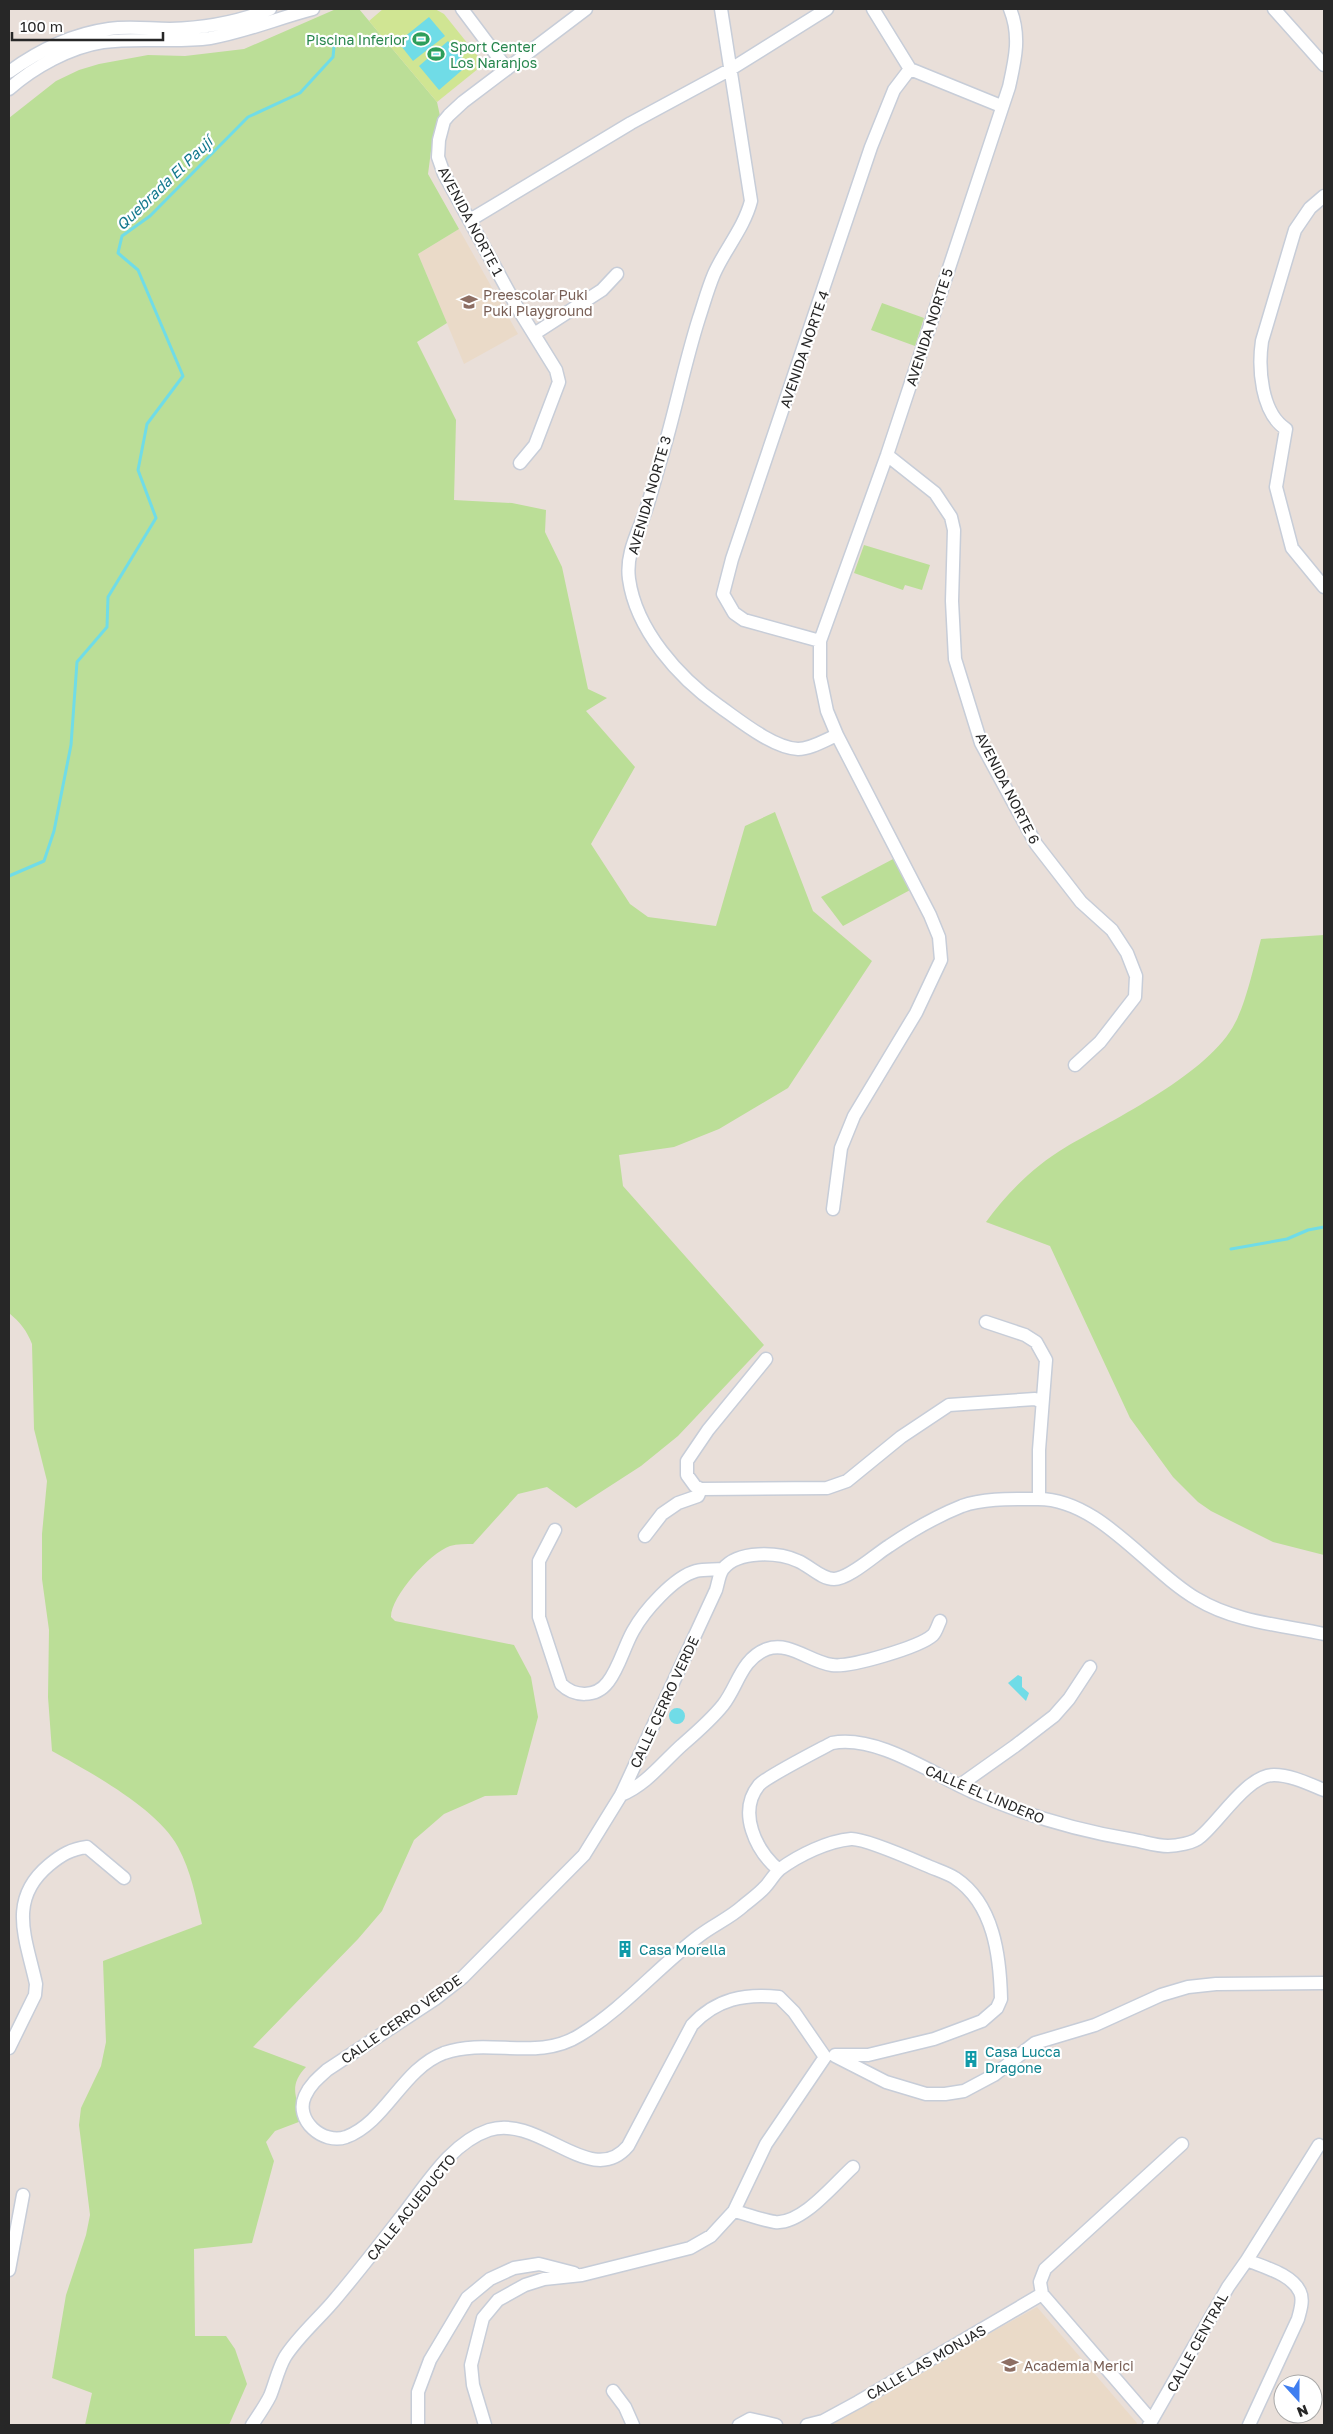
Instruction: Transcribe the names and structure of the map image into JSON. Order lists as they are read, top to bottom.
{
  "streets": {
    "street": [
      "AVENIDA NORTE 1",
      "AVENIDA NORTE 5",
      "AVENIDA NORTE 4",
      "AVENIDA NORTE 3",
      "AVENIDA NORTE 6",
      "CALLE CERRO VERDE",
      "CALLE EL LINDERO",
      "CALLE ACUEDUCTO",
      "CALLE CENTRAL",
      "CALLE LAS MONJAS"
    ]
  },
  "crossings": [
    ["AVENIDA NORTE 5", "AVENIDA NORTE 4"],
    ["AVENIDA NORTE 5", "AVENIDA NORTE 6"],
    ["CALLE CERRO VERDE", "CALLE EL LINDERO"],
    ["CALLE CERRO VERDE", "CALLE ACUEDUCTO"]
  ],
  "water": ["Quebrada El Paují"],
  "places": {
    "sports": ["Piscina Inferior", "Sport Center Los Naranjos"],
    "school or university": ["Preescolar Puki Puki Playground", "Academia Merici"],
    "building": ["Casa Morella", "Casa Lucca Dragone"]
  },
  "scale_bar": "100 m",
  "north": "bottom"
}
